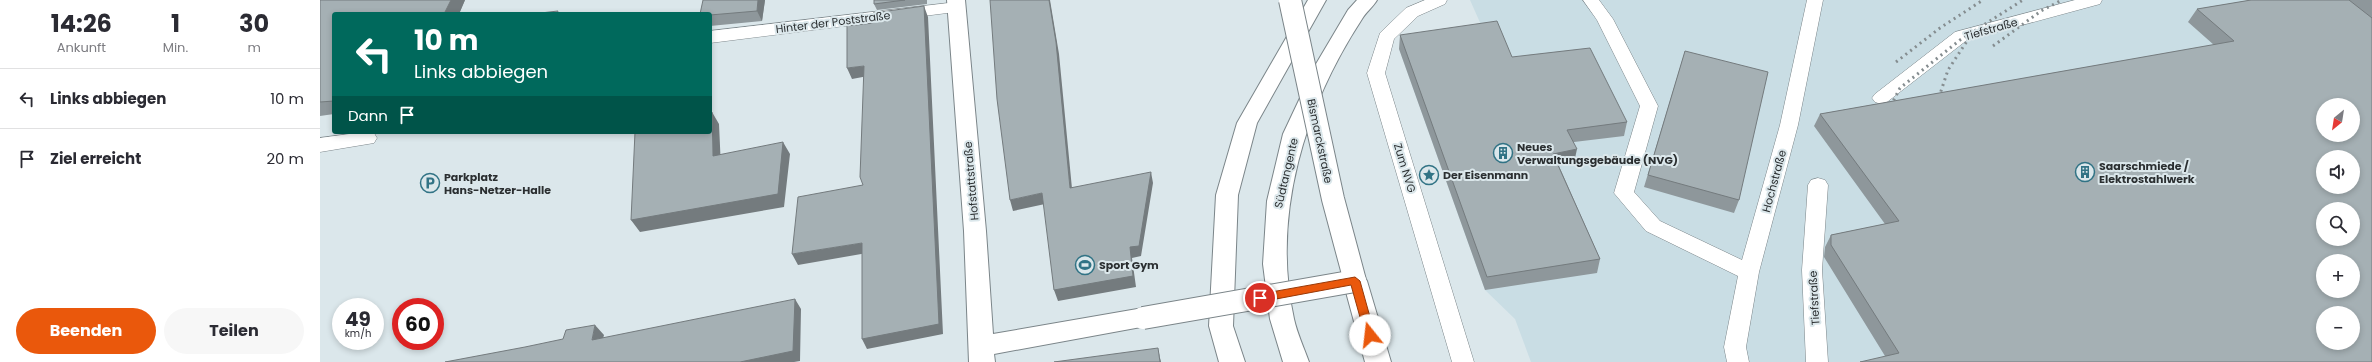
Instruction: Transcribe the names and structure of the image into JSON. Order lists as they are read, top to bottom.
{
  "streets": {
    "main road": ["Bismarckstraße", "Südtangente", "Hofstattstraße"],
    "lane": [
      "Hinter der Poststraße",
      "Tiefstraße",
      "Zum NVG",
      "Hochstraße"
    ]
  },
  "crossings": [
    ["Hinter der Poststraße", "Hofstattstraße"]
  ],
  "places": {
    "building": ["Neues Verwaltungsgebäude (NVG)", "Saarschmiede / Elektrostahlwerk"],
    "place": ["Der Eisenmann"],
    "parking": ["Parkplatz Hans-Netzer-Halle"],
    "sports": ["Sport Gym"]
  },
  "north": "bottom left",
  "page": {
    "eta": [
      "14:26",
      "Ankunft",
      "1",
      "Min.",
      "30",
      "m"
    ],
    "turn": ["10 m", "Links abbiegen"],
    "list": [
      {
        "name": "Links abbiegen",
        "value": "10 m"
      },
      {
        "name": "Ziel erreicht",
        "value": "20 m"
      }
    ],
    "then": "Dann",
    "map_buttons": ["+", "−"],
    "speed": "49 km/h",
    "limit": "60",
    "buttons": ["Beenden", "Teilen"]
  }
}
